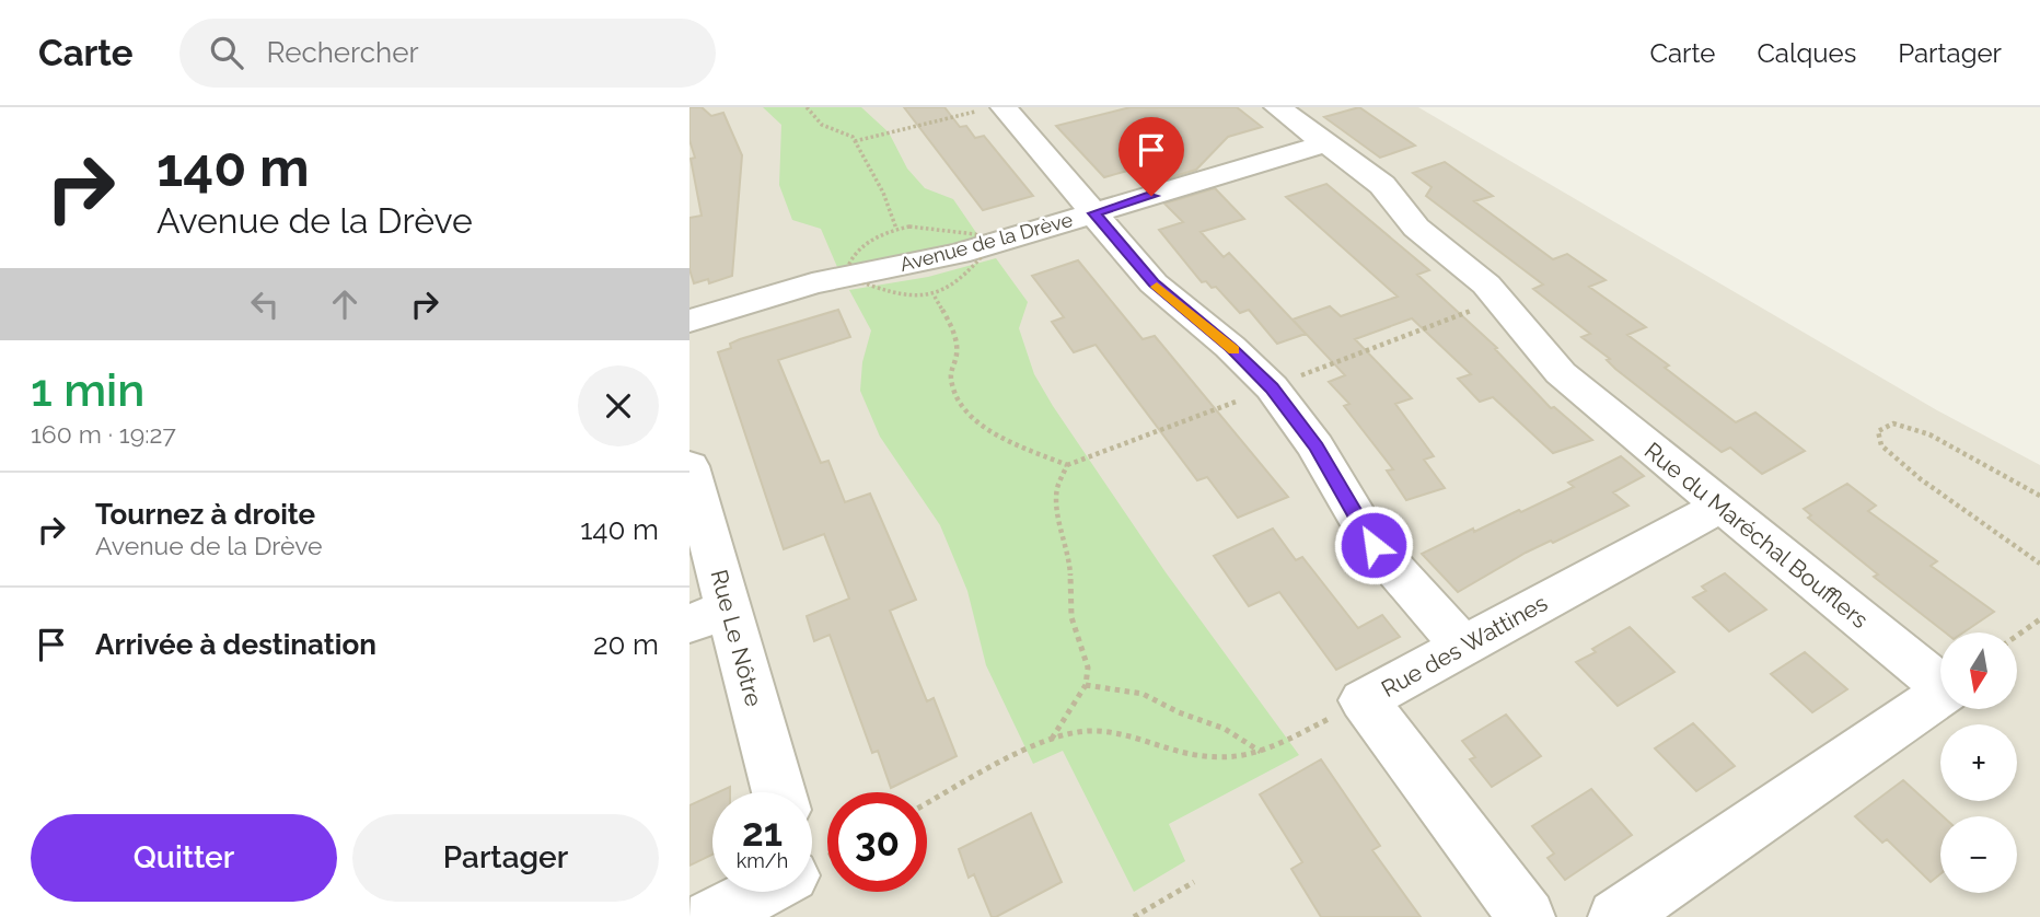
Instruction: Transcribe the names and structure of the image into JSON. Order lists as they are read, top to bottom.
{
  "streets": {
    "street": [
      "Avenue de la Drève",
      "Rue du Maréchal Boufflers",
      "Rue Le Nôtre",
      "Rue des Wattines"
    ]
  },
  "crossings": [
    ["Avenue de la Drève", "Rue du Maréchal Boufflers"],
    ["Rue du Maréchal Boufflers", "Rue des Wattines"]
  ],
  "north": "bottom",
  "page": {
    "header": "Carte",
    "search": "Rechercher",
    "nav": ["Carte", "Calques", "Partager"],
    "turn": ["140 m", "Avenue de la Drève"],
    "heading": ["1 min", "160 m · 19:27"],
    "list": [
      {
        "name": "Tournez à droite",
        "note": "Avenue de la Drève",
        "value": "140 m"
      },
      {
        "name": "Arrivée à destination",
        "value": "20 m"
      }
    ],
    "map_buttons": ["+", "−"],
    "speed": "21 km/h",
    "limit": "30",
    "buttons": ["Quitter", "Partager"]
  }
}
